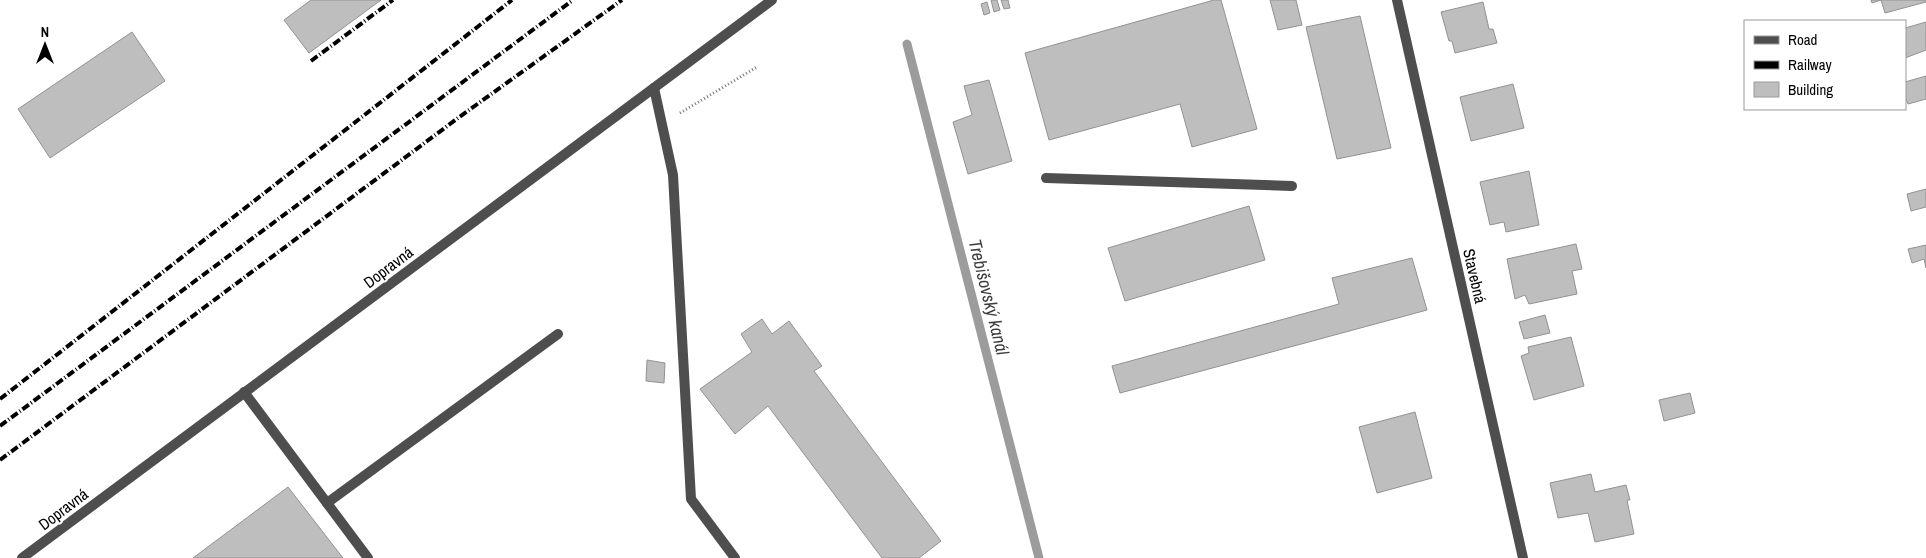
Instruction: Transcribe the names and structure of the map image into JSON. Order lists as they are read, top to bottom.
{
  "streets": {
    "street": ["Dopravná", "Stavebná"]
  },
  "water": ["Trebišovský kanál"],
  "legend": ["Road", "Railway", "Building"],
  "north": "top"
}
